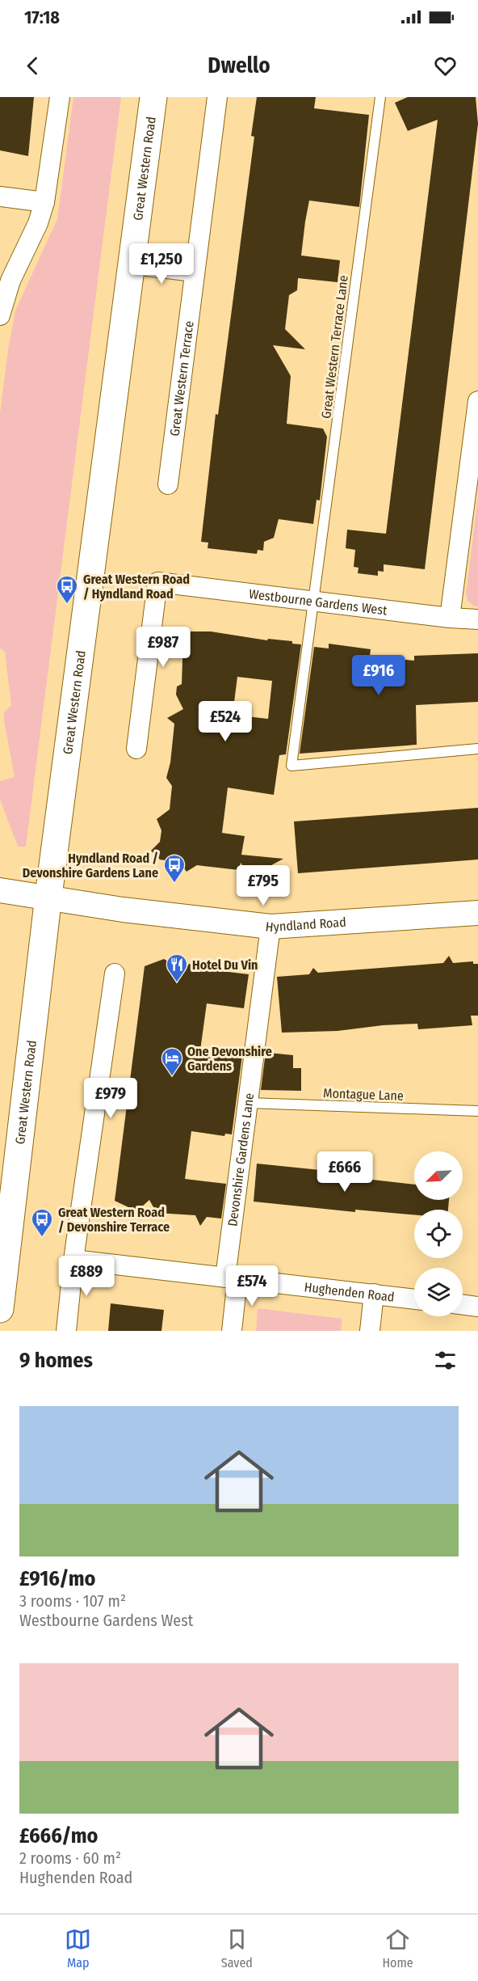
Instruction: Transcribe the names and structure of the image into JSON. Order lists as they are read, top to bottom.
{
  "streets": {
    "main road": ["Great Western Road"],
    "street": [
      "Great Western Terrace",
      "Westbourne Gardens West",
      "Hyndland Road",
      "Devonshire Gardens Lane",
      "Hughenden Road"
    ],
    "lane": ["Great Western Terrace Lane", "Montague Lane"]
  },
  "crossings": [
    ["Great Western Road", "Hyndland Road"],
    ["Great Western Terrace Lane", "Westbourne Gardens West"],
    ["Hyndland Road", "Devonshire Gardens Lane"],
    ["Montague Lane", "Devonshire Gardens Lane"],
    ["Devonshire Gardens Lane", "Hughenden Road"]
  ],
  "places": {
    "bus stop": ["Great Western Road / Hyndland Road", "Hyndland Road / Devonshire Gardens Lane", "Great Western Road / Devonshire Terrace"],
    "restaurant": ["Hotel Du Vin"],
    "hotel": ["One Devonshire Gardens"]
  },
  "north": "bottom left",
  "page": {
    "status": "17:18",
    "header": "Dwello",
    "price": [
      "£1,250",
      "£987",
      "£916",
      "£524",
      "£795",
      "£979",
      "£666",
      "£889",
      "£574"
    ],
    "heading": "9 homes",
    "list": [
      {
        "name": "£916/mo",
        "note": "3 rooms · 107 m² · Westbourne Gardens West"
      },
      {
        "name": "£666/mo",
        "note": "2 rooms · 60 m² · Hughenden Road"
      }
    ],
    "tabs": ["Map", "Saved", "Home"]
  }
}
